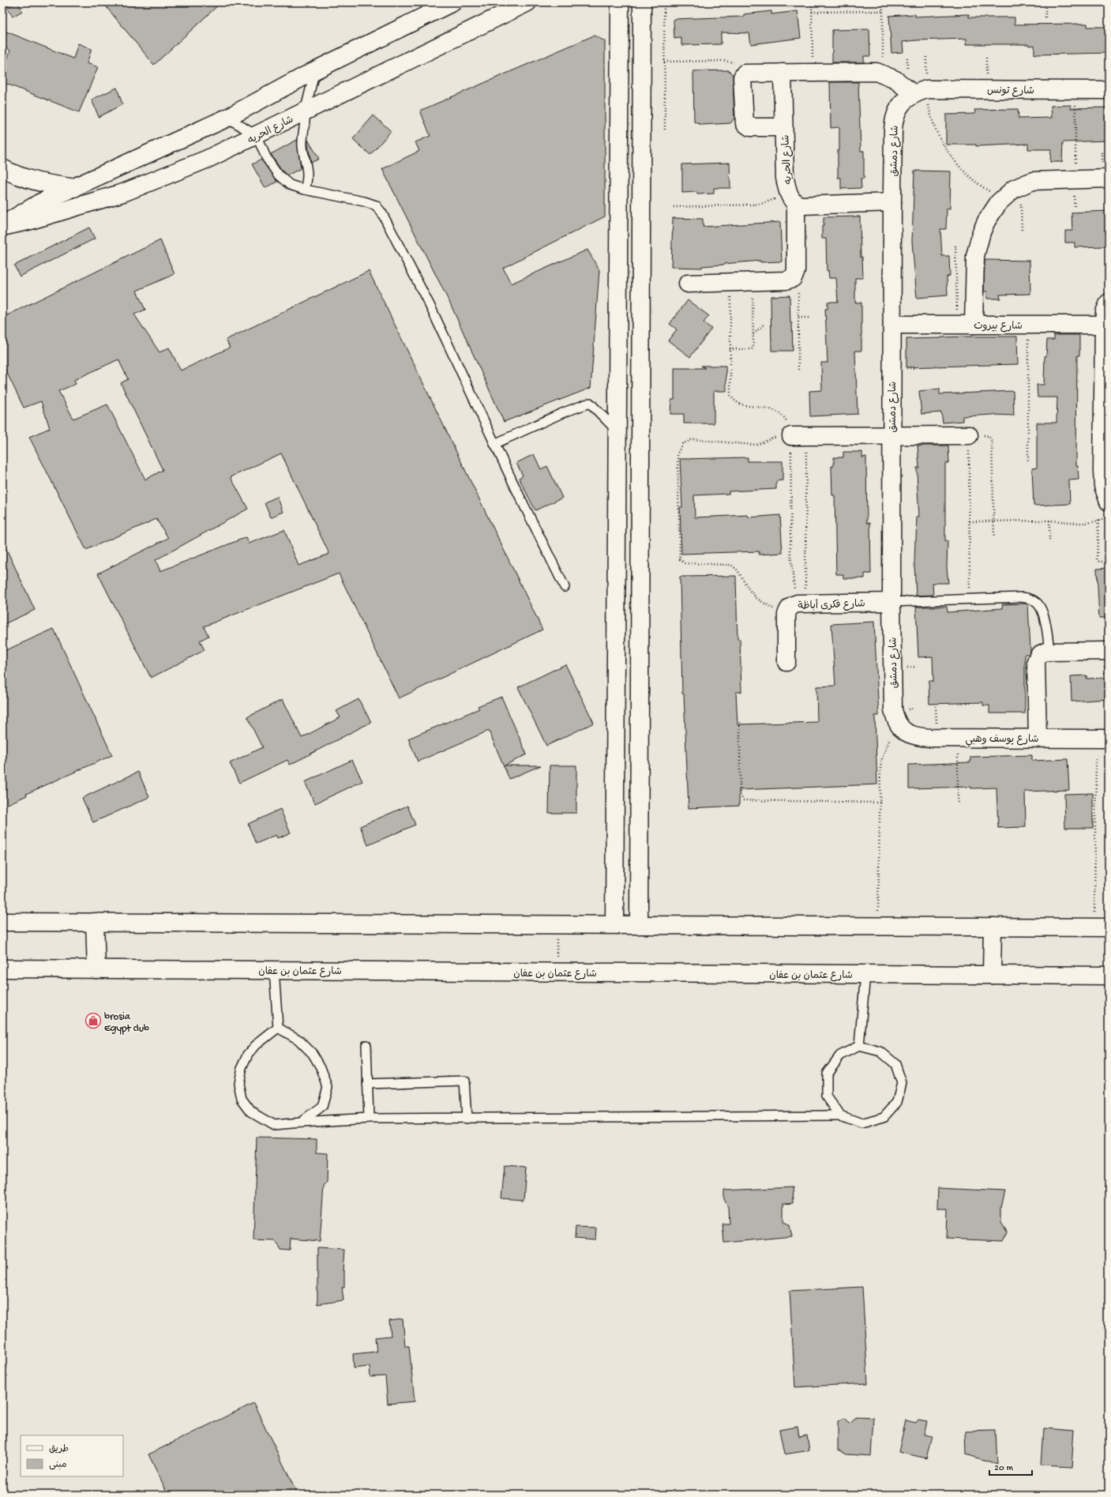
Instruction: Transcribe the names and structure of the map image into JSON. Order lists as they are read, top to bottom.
{
  "streets": {
    "street": [
      "شارع تونس",
      "شارع الحريه",
      "شارع دمشق",
      "شارع بيروت",
      "شارع فكرى أباظة",
      "شارع يوسف وهبي",
      "شارع عثمان بن عفان"
    ]
  },
  "crossings": [
    ["شارع تونس", "شارع دمشق"],
    ["شارع دمشق", "شارع بيروت"],
    ["شارع دمشق", "شارع فكرى أباظة"],
    ["شارع دمشق", "شارع يوسف وهبي"]
  ],
  "places": {
    "shop": ["brosia Egypt club"]
  },
  "legend": ["طريق", "مبنى"],
  "scale_bar": "20 m"
}
